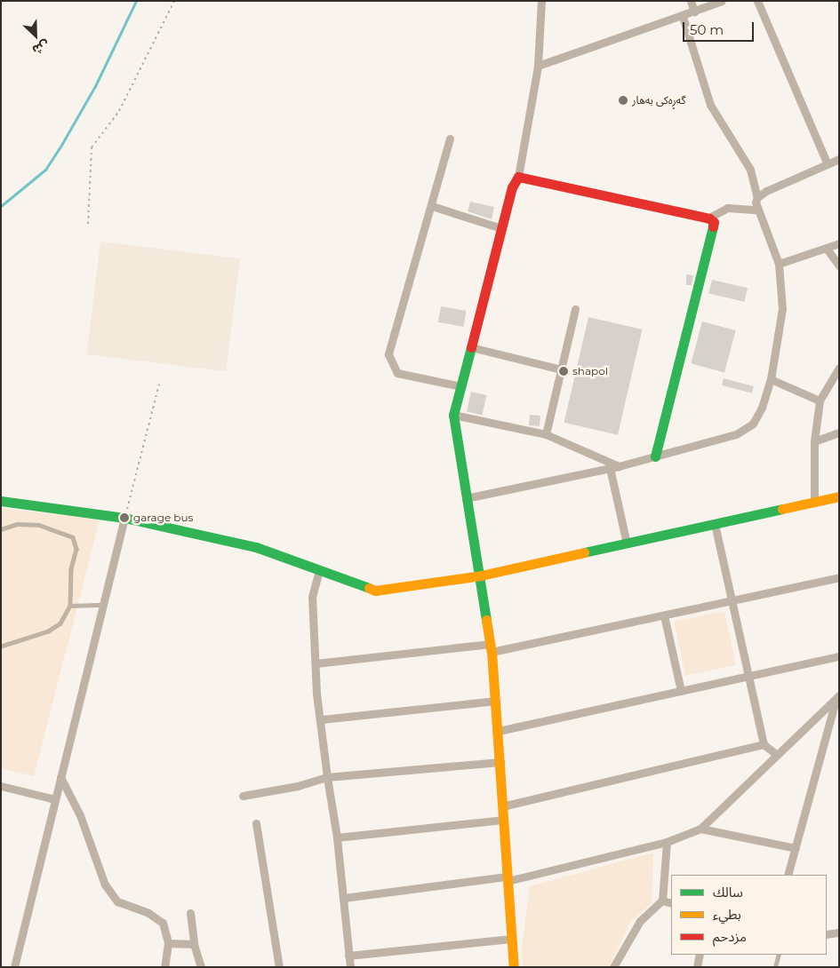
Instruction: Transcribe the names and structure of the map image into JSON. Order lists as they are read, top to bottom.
{
  "places": ["گەڕەکی بەهار", "shapol", "garage bus"],
  "legend": ["سالك", "بطيء", "مزدحم"],
  "scale_bar": "50 m",
  "north": "bottom right"
}
